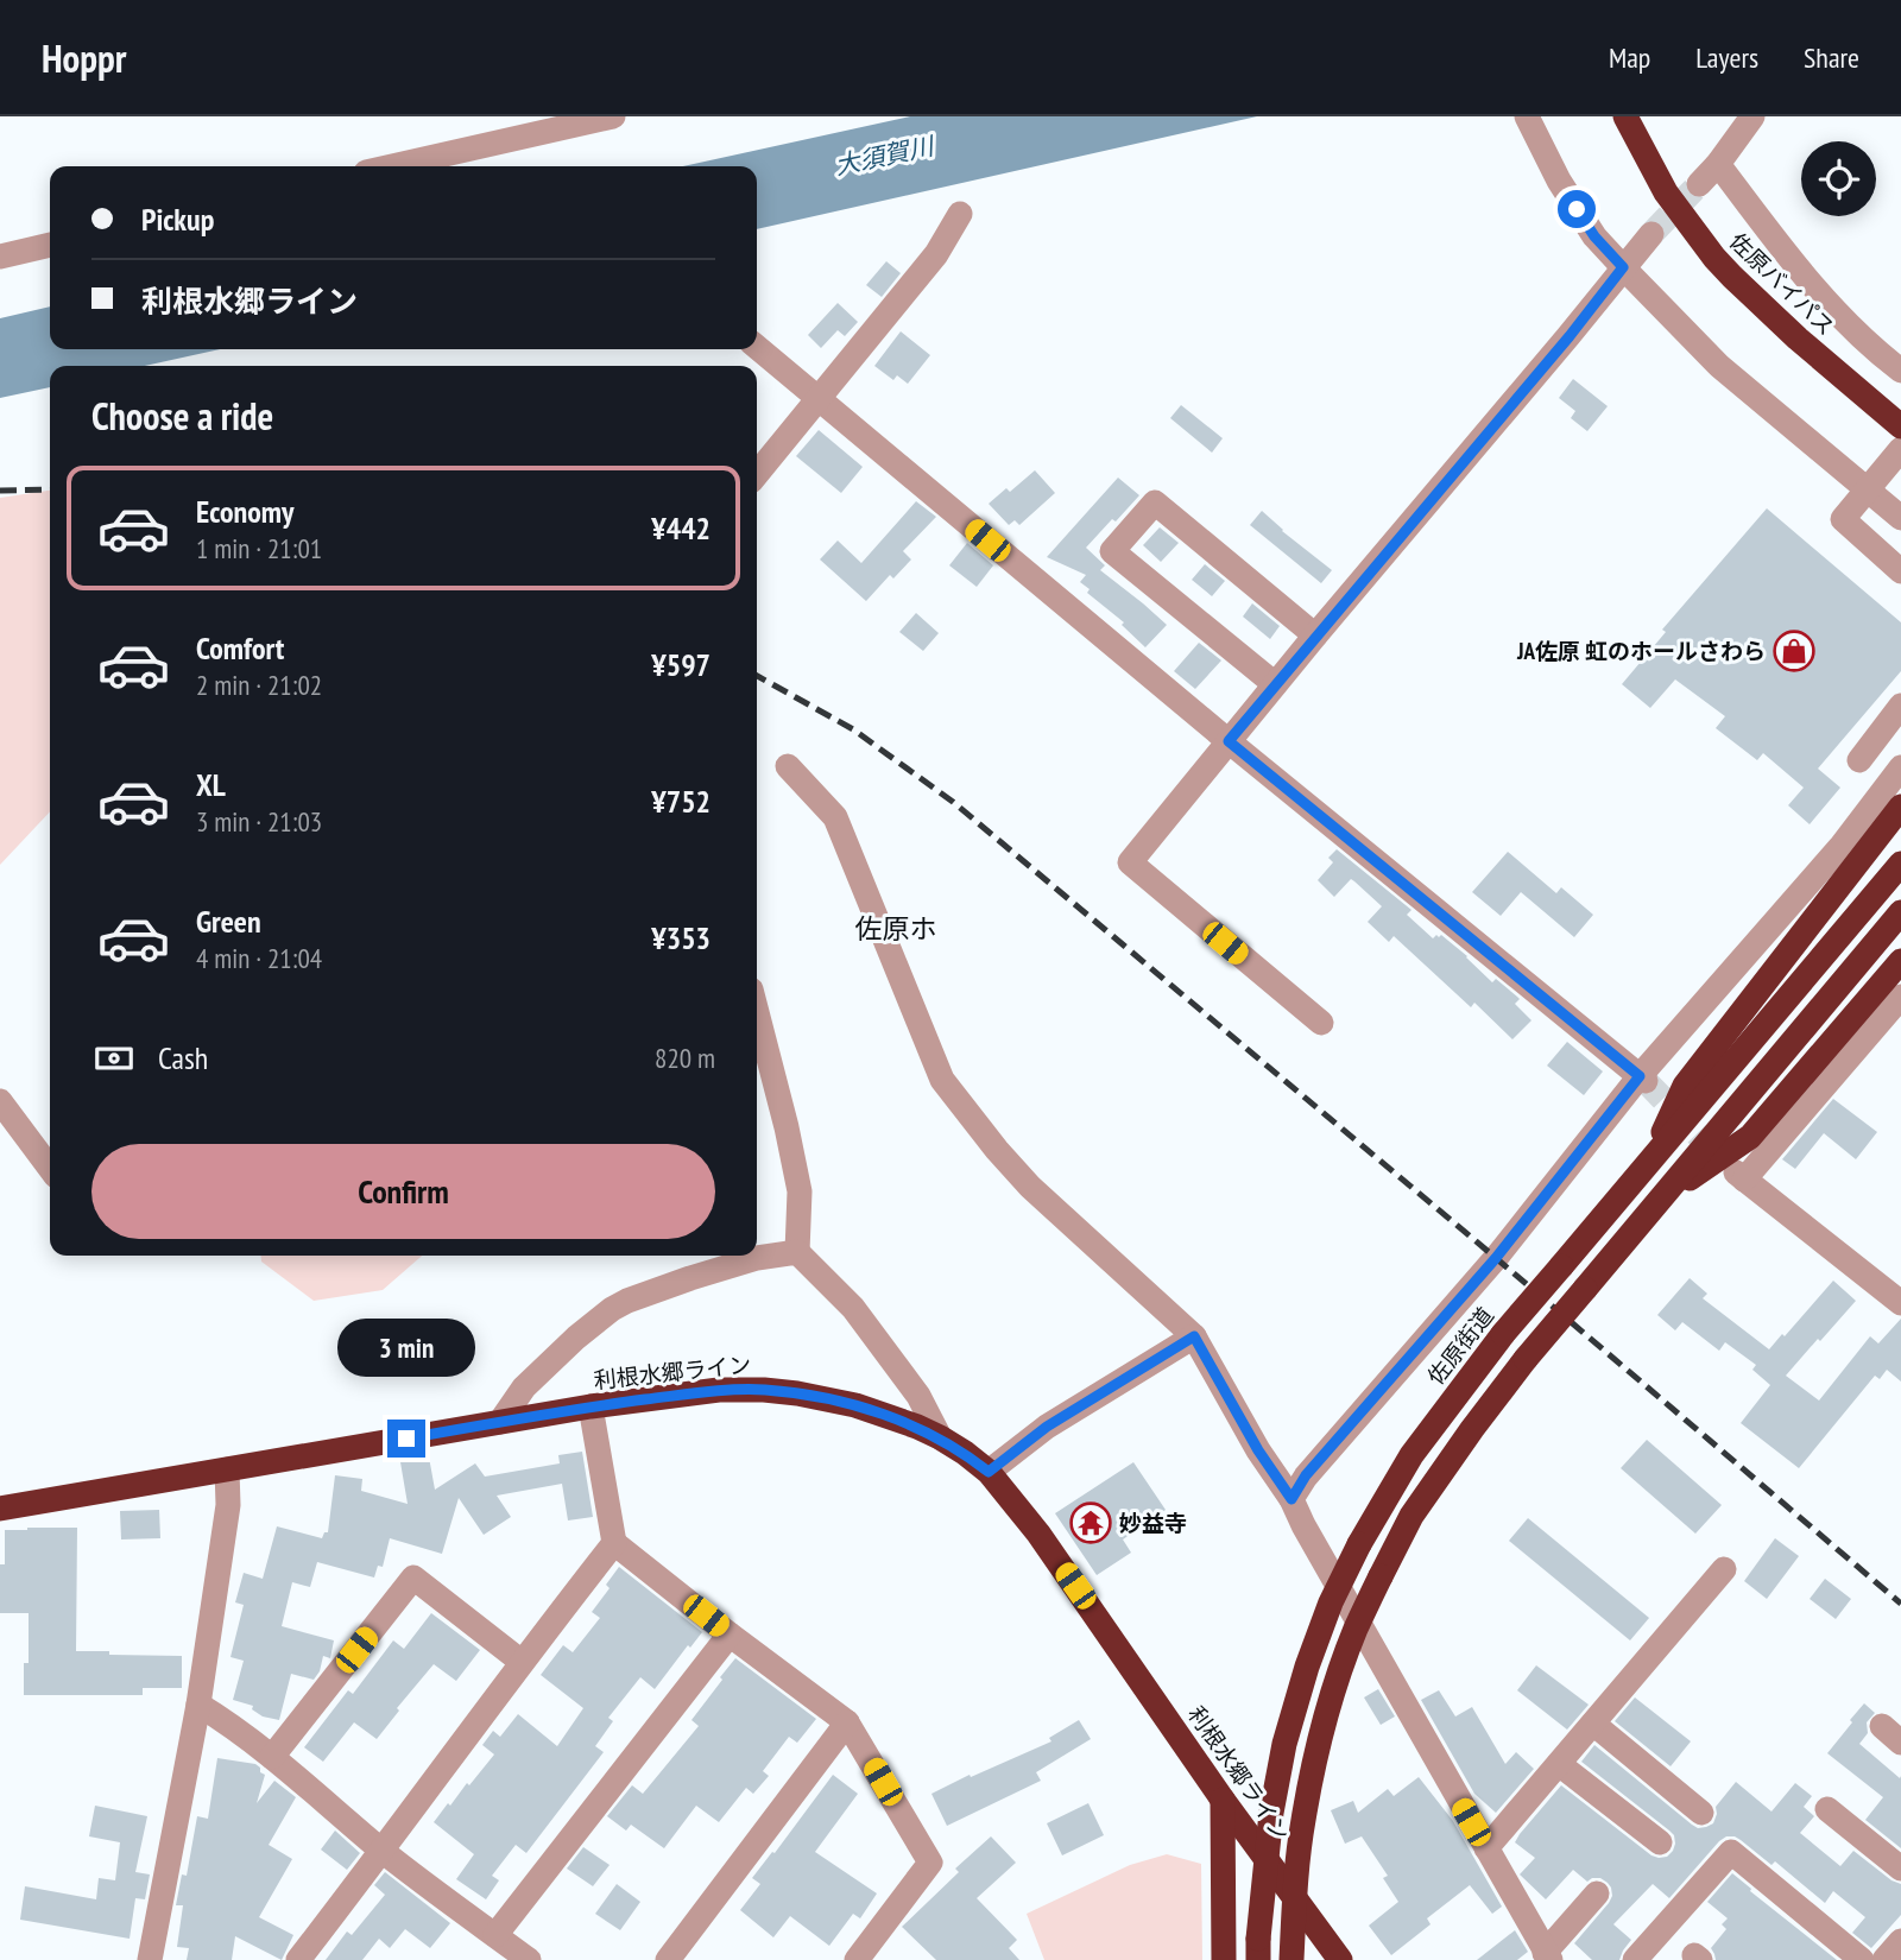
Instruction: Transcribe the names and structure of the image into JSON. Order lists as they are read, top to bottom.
{
  "streets": {
    "highway": ["佐原バイパス", "佐原街道", "利根水郷ライン"]
  },
  "districts": ["佐原ホ"],
  "water": ["大須賀川"],
  "places": {
    "shop": ["JA佐原 虹のホールさわら"],
    "temple": ["妙益寺"]
  },
  "page": {
    "header": "Hoppr",
    "nav": ["Map", "Layers", "Share"],
    "banner": ["Pickup", "利根水郷ライン"],
    "heading": "Choose a ride",
    "list": [
      {
        "name": "Economy",
        "note": "1 min · 21:01",
        "value": "¥442"
      },
      {
        "name": "Comfort",
        "note": "2 min · 21:02",
        "value": "¥597"
      },
      {
        "name": "XL",
        "note": "3 min · 21:03",
        "value": "¥752"
      },
      {
        "name": "Green",
        "note": "4 min · 21:04",
        "value": "¥353"
      }
    ],
    "pay": ["Cash", "820 m"],
    "buttons": "Confirm",
    "bubble": "3 min"
  }
}
